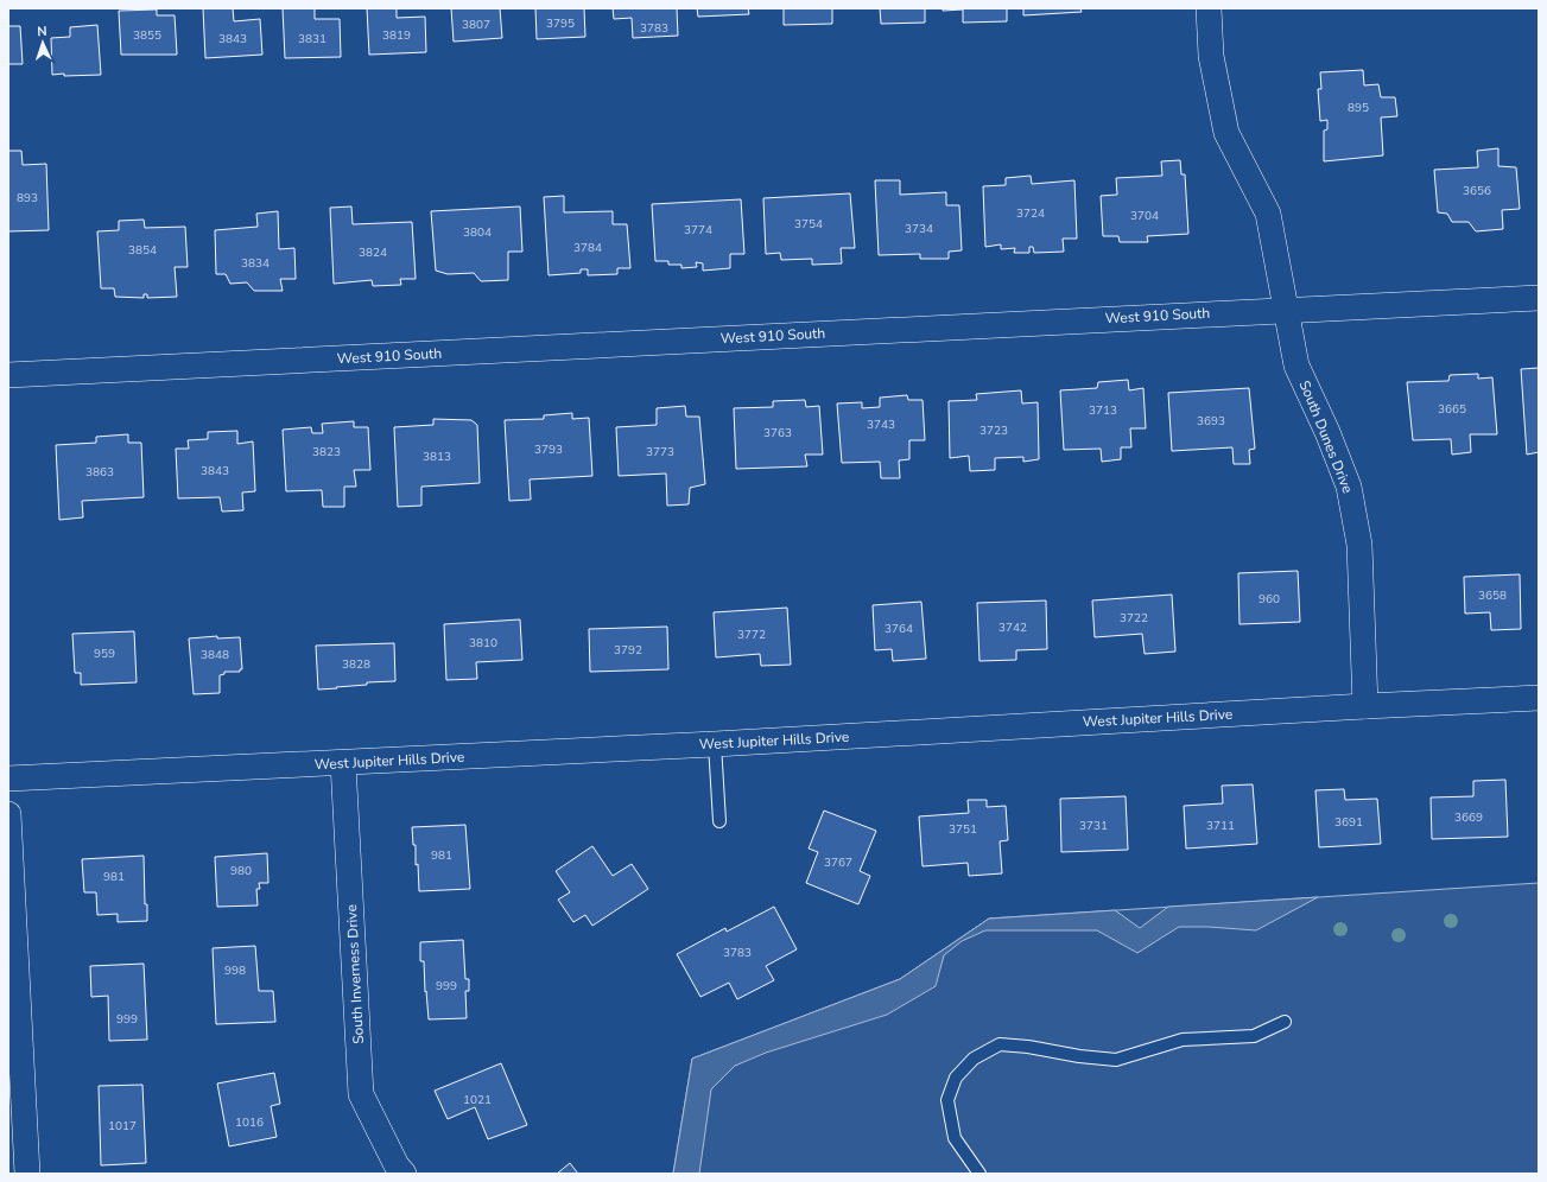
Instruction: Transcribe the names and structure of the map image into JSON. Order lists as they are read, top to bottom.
{
  "streets": {
    "street": [
      "West 910 South",
      "South Dunes Drive",
      "West Jupiter Hills Drive",
      "South Inverness Drive"
    ]
  },
  "crossings": [
    ["West 910 South", "South Dunes Drive"],
    ["South Dunes Drive", "West Jupiter Hills Drive"],
    ["West Jupiter Hills Drive", "South Inverness Drive"]
  ],
  "house_numbers": [
    "3795",
    "3807",
    "3783",
    "3855",
    "3819",
    "3843",
    "3831",
    "895",
    "3656",
    "893",
    "3724",
    "3704",
    "3754",
    "3734",
    "3774",
    "3804",
    "3784",
    "3854",
    "3824",
    "3834",
    "3665",
    "3713",
    "3693",
    "3743",
    "3723",
    "3763",
    "3793",
    "3823",
    "3773",
    "3813",
    "3843",
    "3863",
    "3658",
    "960",
    "3722",
    "3742",
    "3764",
    "3772",
    "3810",
    "3792",
    "959",
    "3848",
    "3828",
    "3669",
    "3691",
    "3731",
    "3711",
    "3751",
    "981",
    "3767",
    "980",
    "981",
    "3783",
    "998",
    "999",
    "999",
    "1021",
    "1016",
    "1017"
  ],
  "north": "top"
}
